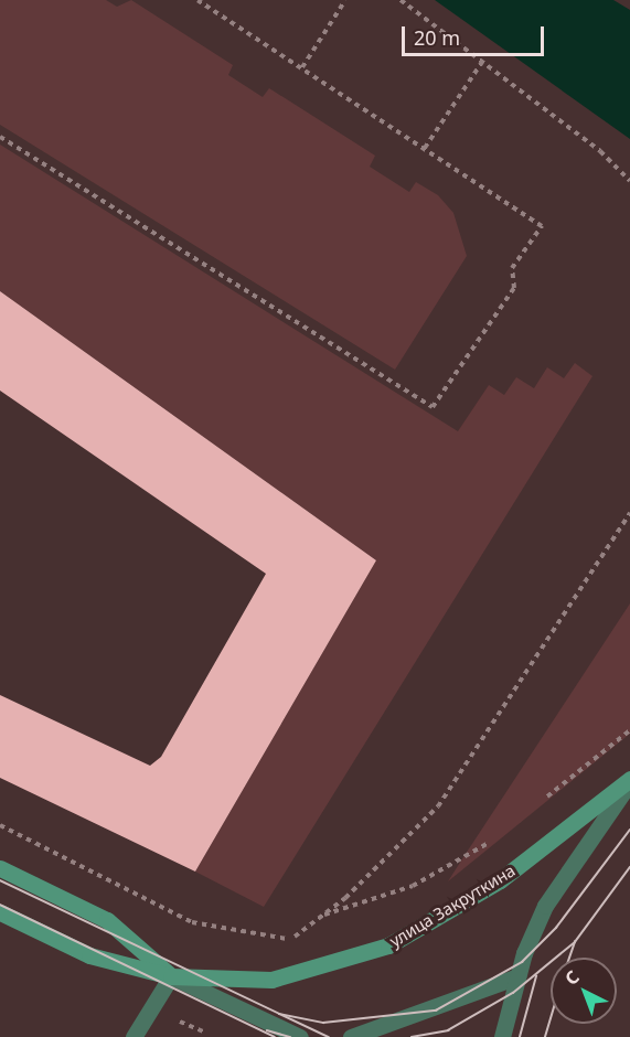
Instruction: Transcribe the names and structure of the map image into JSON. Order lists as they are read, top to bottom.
{
  "streets": {
    "main road": ["улица Закруткина"]
  },
  "scale_bar": "20 m",
  "north": "top left"
}
